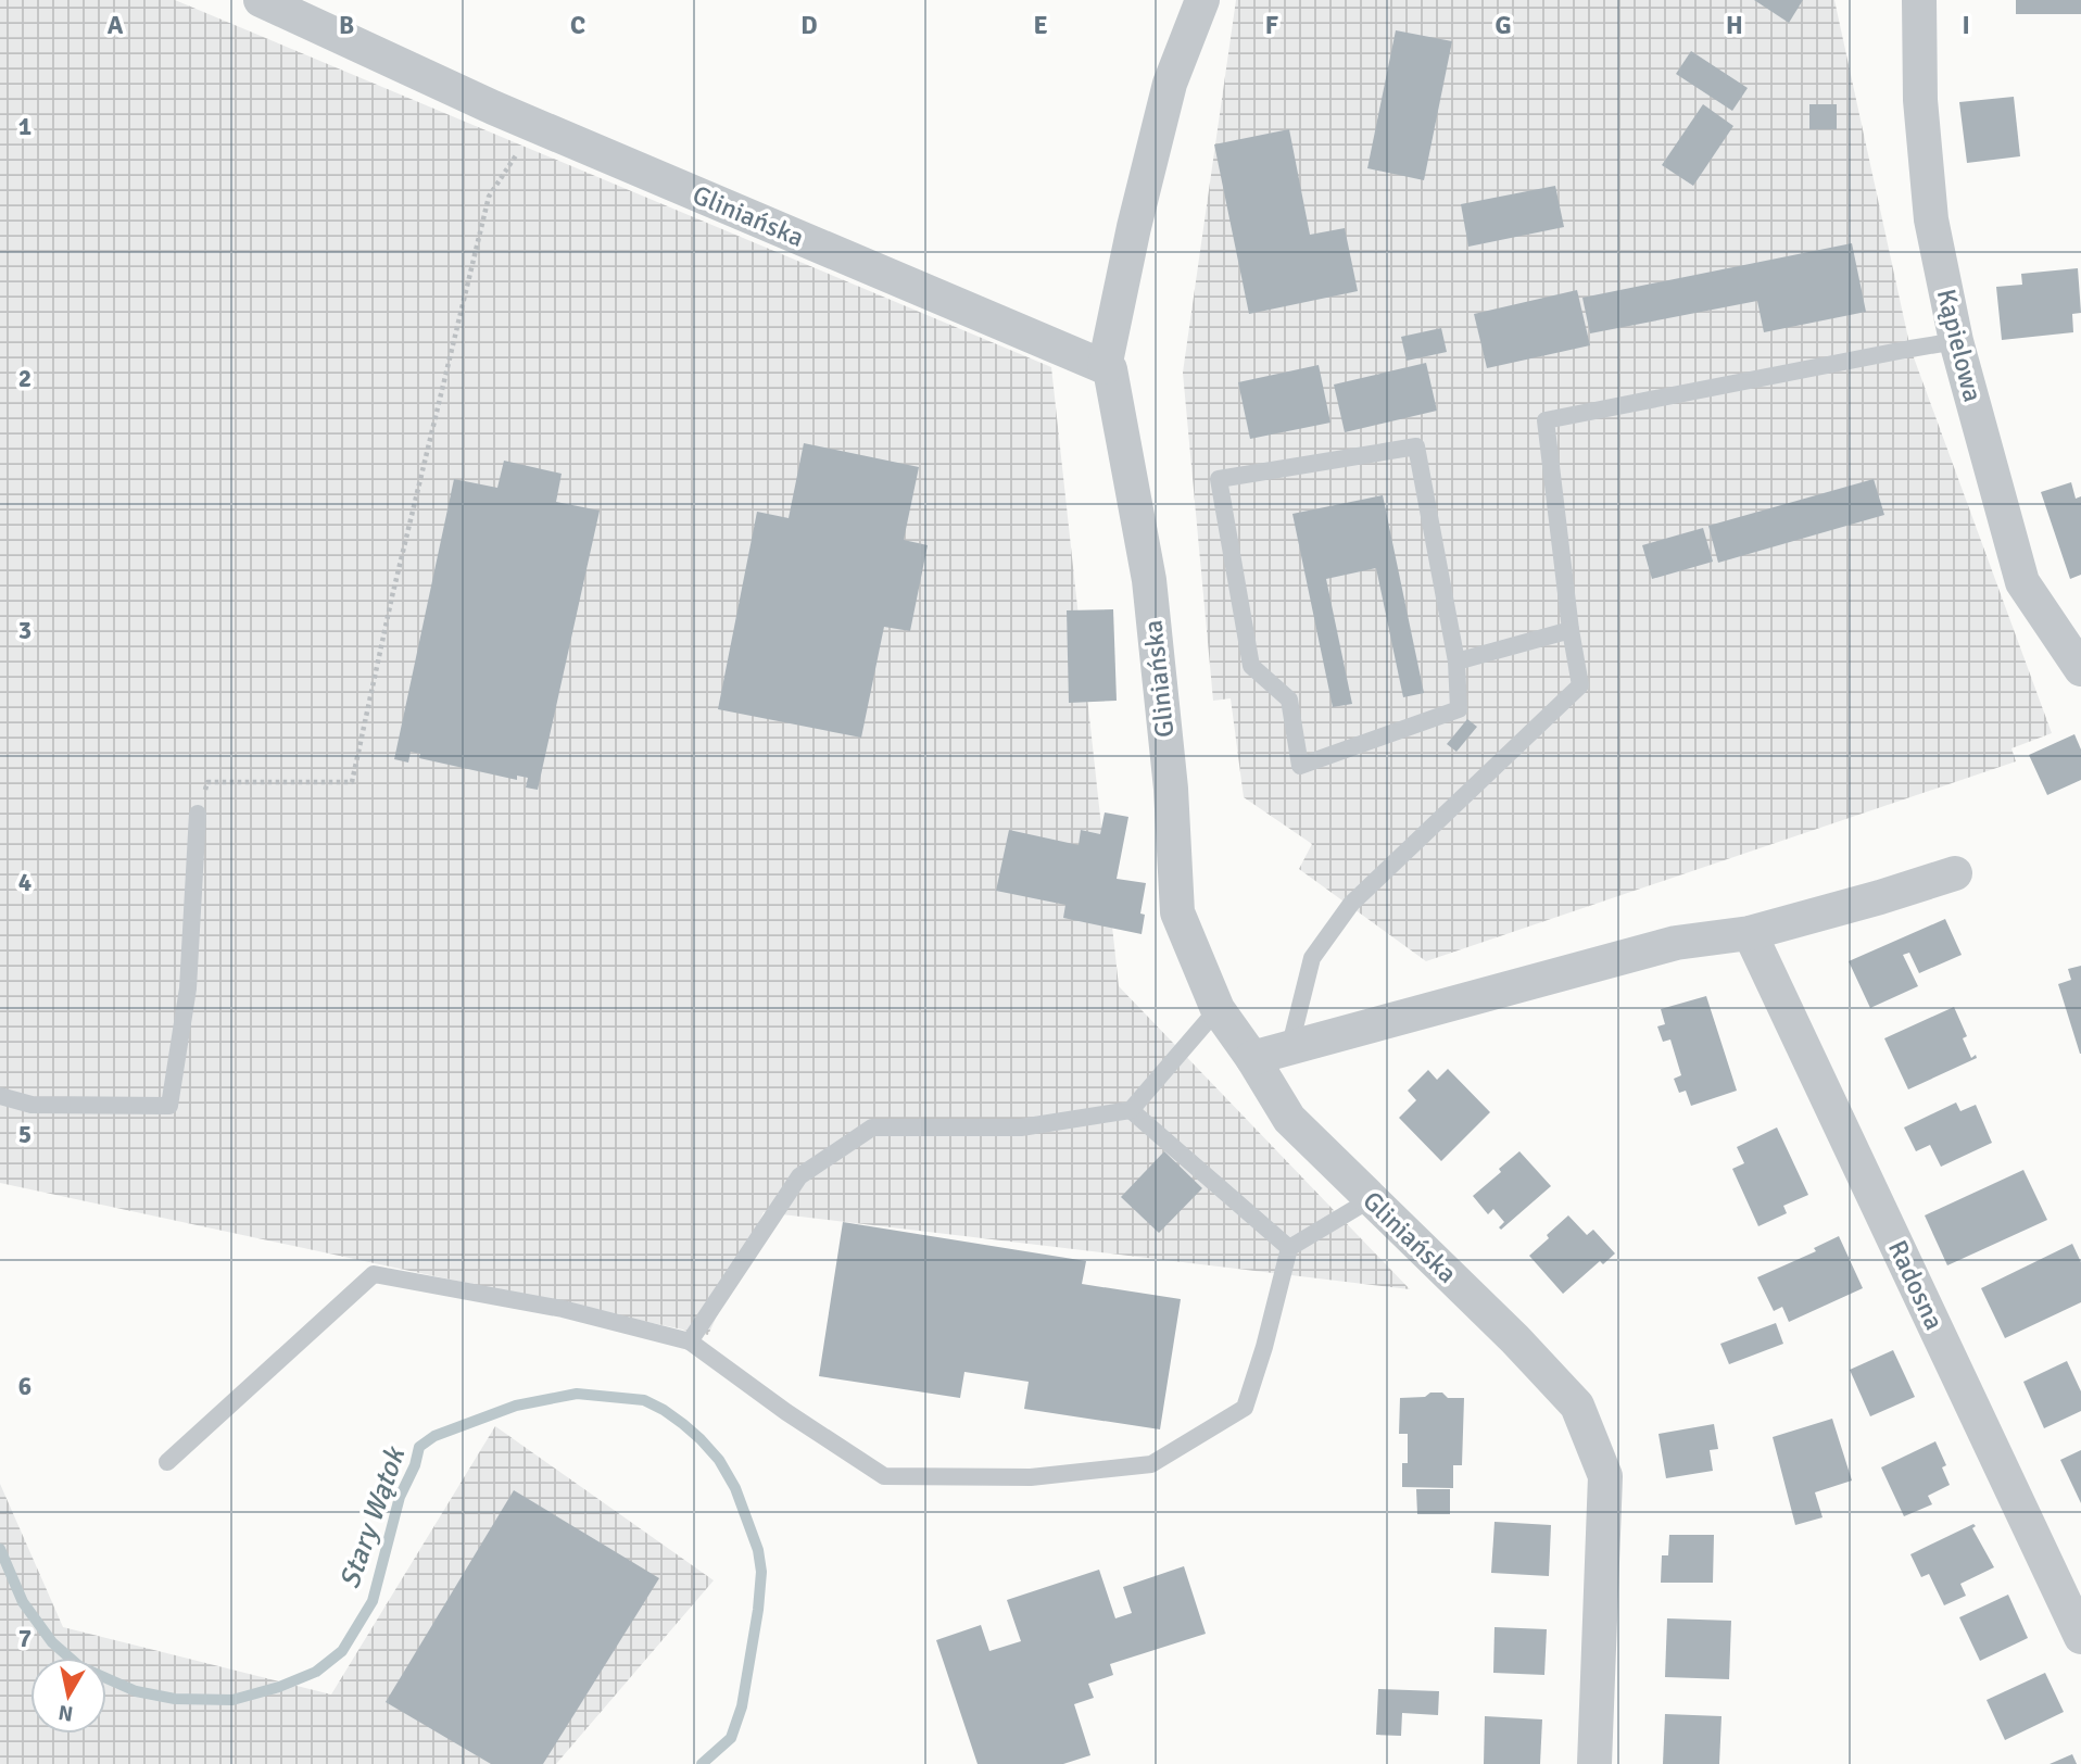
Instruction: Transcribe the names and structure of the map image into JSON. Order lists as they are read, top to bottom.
{
  "streets": {
    "street": ["Gliniańska", "Kąpielowa", "Radosna"]
  },
  "water": ["Stary Wątok"],
  "north": "bottom",
  "grid": {
    "columns": [
      "A",
      "B",
      "C",
      "D",
      "E",
      "F",
      "G",
      "H",
      "I"
    ],
    "rows": [
      "1",
      "2",
      "3",
      "4",
      "5",
      "6",
      "7"
    ]
  }
}
